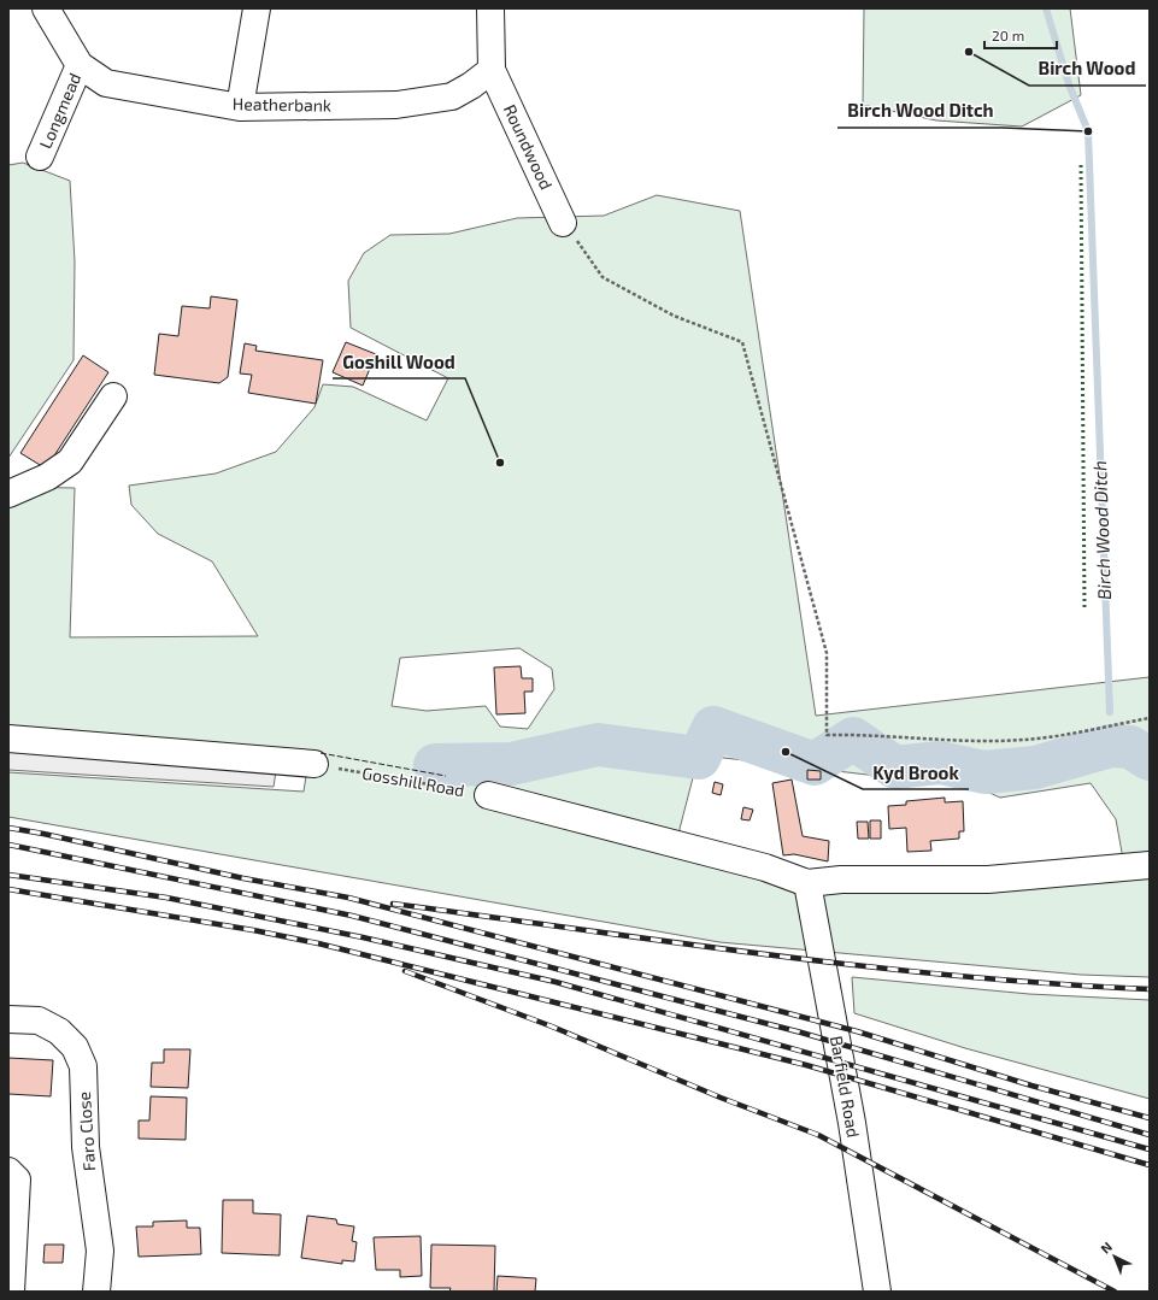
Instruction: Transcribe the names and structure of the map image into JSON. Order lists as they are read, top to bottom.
{
  "streets": {
    "street": [
      "Heatherbank",
      "Longmead",
      "Roundwood",
      "Gosshill Road",
      "Barfield Road",
      "Faro Close"
    ]
  },
  "crossings": [
    ["Heatherbank", "Longmead"],
    ["Heatherbank", "Roundwood"],
    ["Gosshill Road", "Barfield Road"]
  ],
  "water": ["Birch Wood Ditch"],
  "places": [
    "Birch Wood",
    "Birch Wood Ditch",
    "Goshill Wood",
    "Kyd Brook"
  ],
  "scale_bar": "20 m",
  "north": "top left"
}
